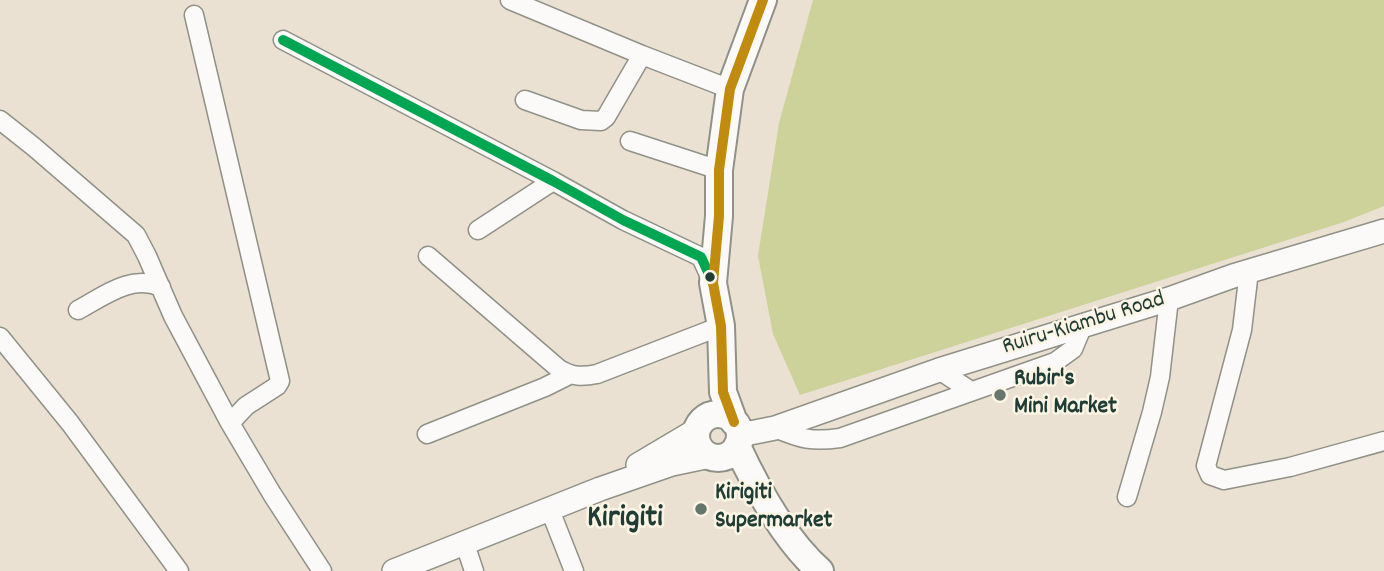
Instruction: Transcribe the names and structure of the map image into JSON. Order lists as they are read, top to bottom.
{
  "streets": {
    "main road": ["Ruiru-Kiambu Road"]
  },
  "districts": ["Kirigiti"],
  "places": ["Rubir's Mini Market", "Kirigiti Supermarket"]
}
